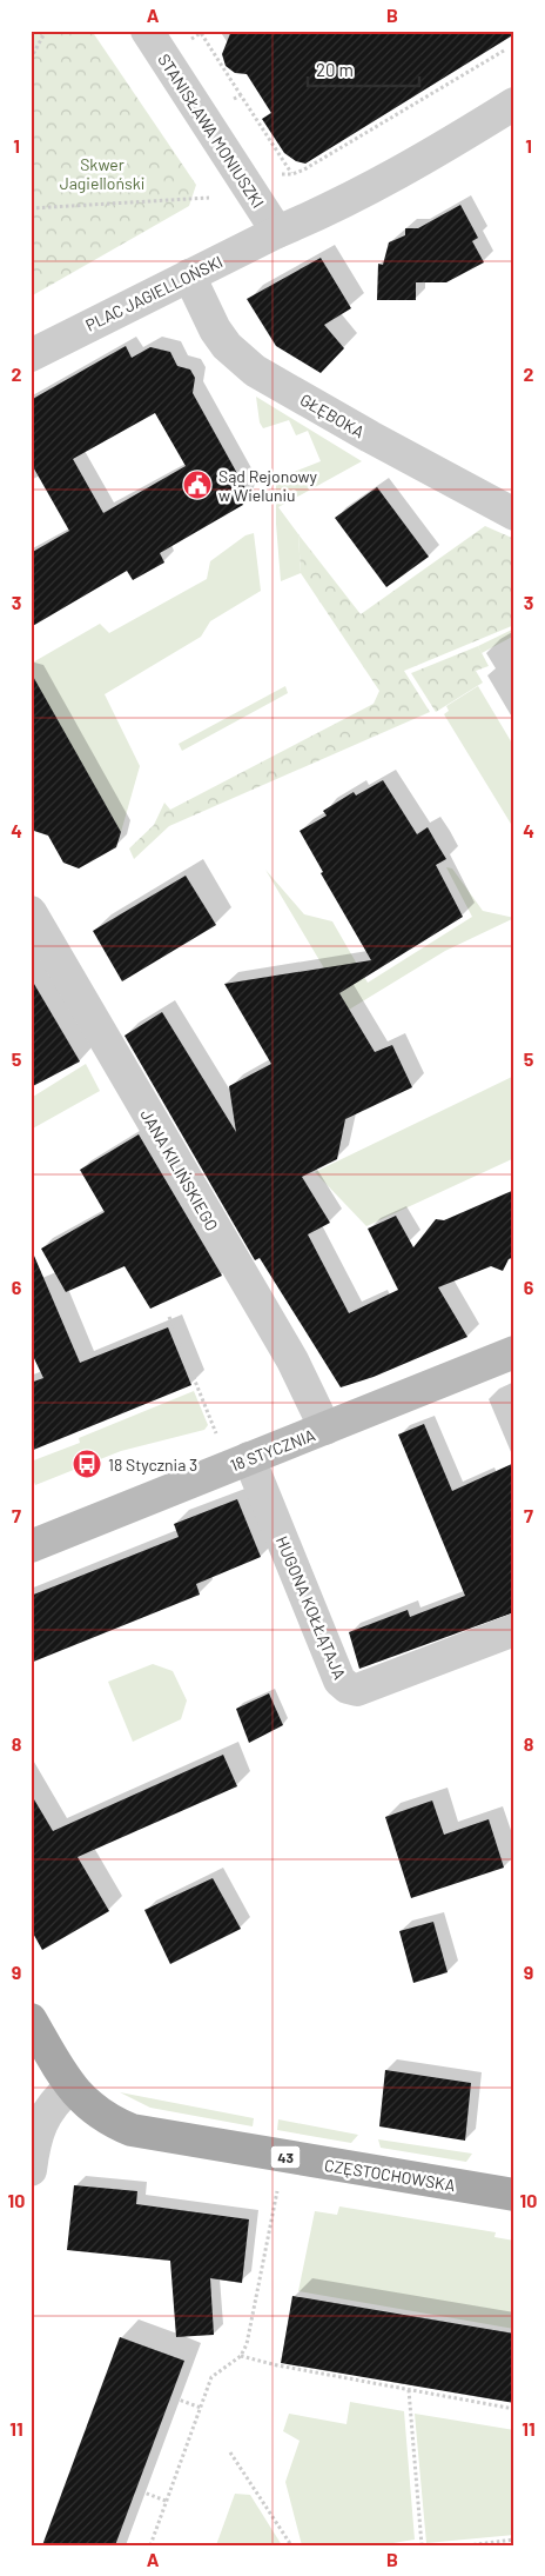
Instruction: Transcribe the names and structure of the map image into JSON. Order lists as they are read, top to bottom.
{
  "streets": {
    "main road": ["18 STYCZNIA", "43", "CZĘSTOCHOWSKA"],
    "street": [
      "STANISŁAWA MONIUSZKI",
      "PLAC JAGIELLOŃSKI",
      "GŁĘBOKA",
      "JANA KILIŃSKIEGO",
      "HUGONA KOŁŁĄTAJA"
    ]
  },
  "crossings": [
    ["STANISŁAWA MONIUSZKI", "PLAC JAGIELLOŃSKI"],
    ["PLAC JAGIELLOŃSKI", "GŁĘBOKA"],
    ["JANA KILIŃSKIEGO", "18 STYCZNIA"],
    ["18 STYCZNIA", "HUGONA KOŁŁĄTAJA"],
    ["43", "CZĘSTOCHOWSKA"]
  ],
  "parks": ["Skwer Jagielloński"],
  "places": {
    "public building": ["Sąd Rejonowy w Wieluniu"],
    "bus stop": ["18 Stycznia 3"]
  },
  "scale_bar": "20 m",
  "grid": {
    "columns": ["A", "B"],
    "rows": [
      "1",
      "2",
      "3",
      "4",
      "5",
      "6",
      "7",
      "8",
      "9",
      "10",
      "11"
    ]
  }
}
